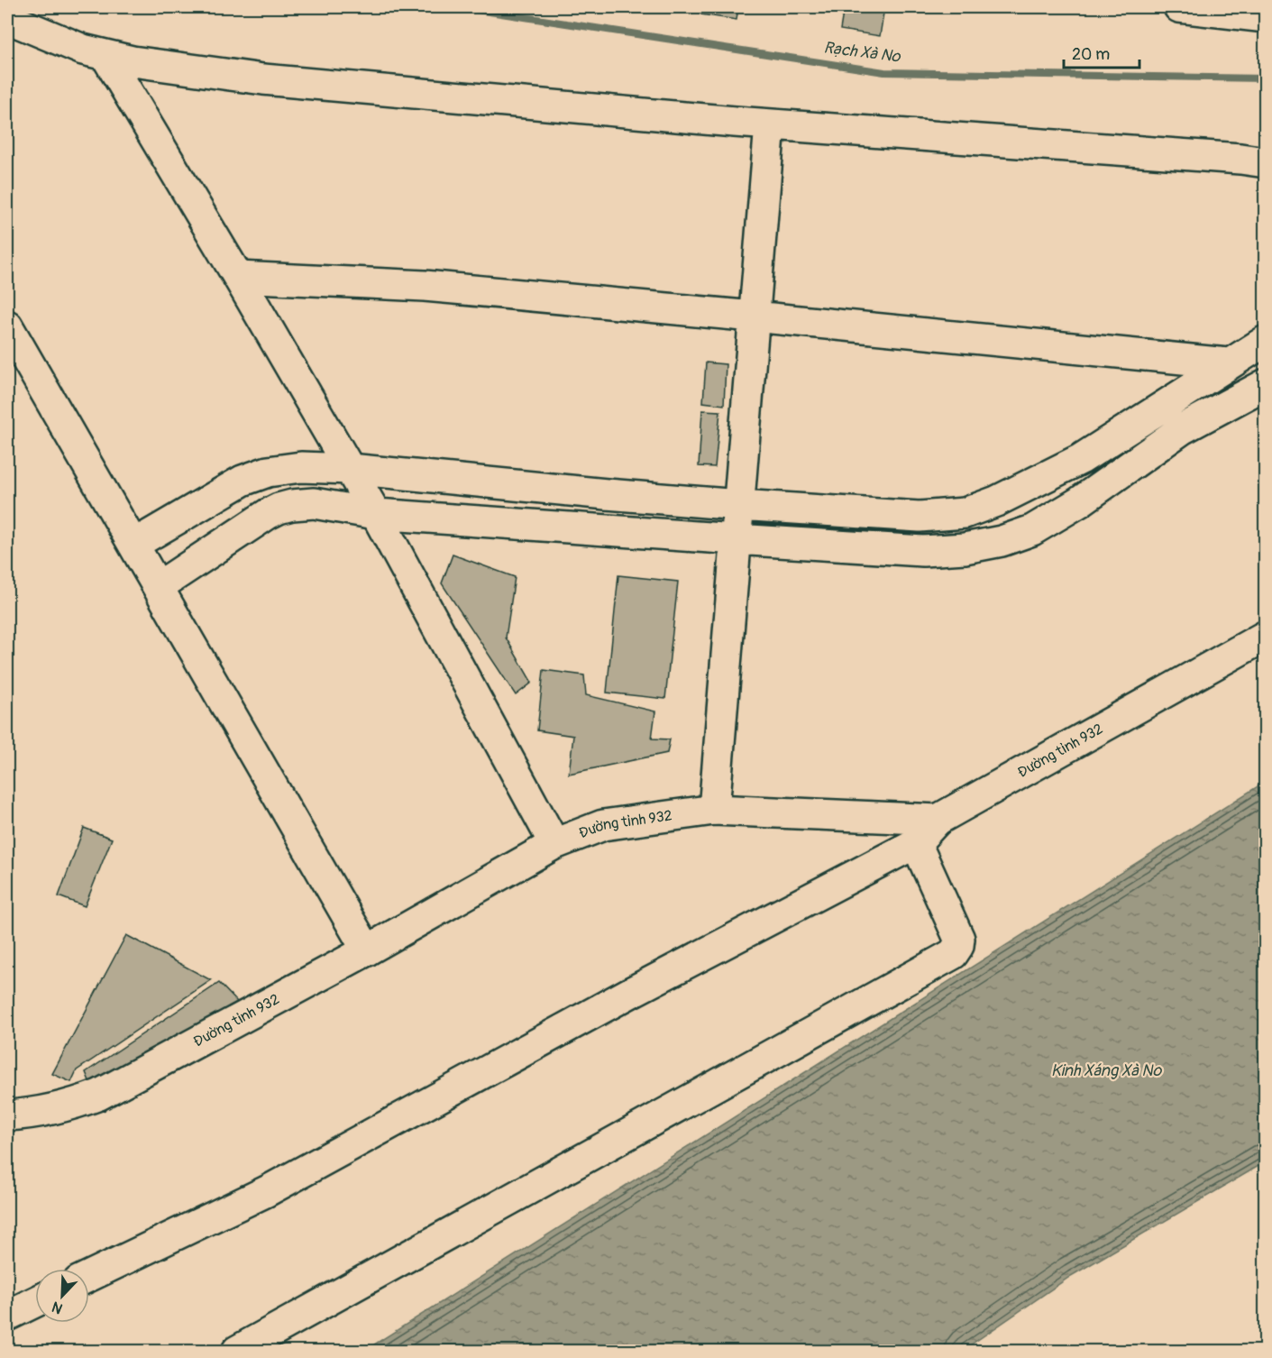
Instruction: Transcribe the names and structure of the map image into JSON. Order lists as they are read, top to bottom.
{
  "streets": {
    "street": ["Đường tỉnh 932"]
  },
  "water": ["Rạch Xà No", "Kinh Xáng Xà No"],
  "scale_bar": "20 m",
  "north": "bottom left"
}
